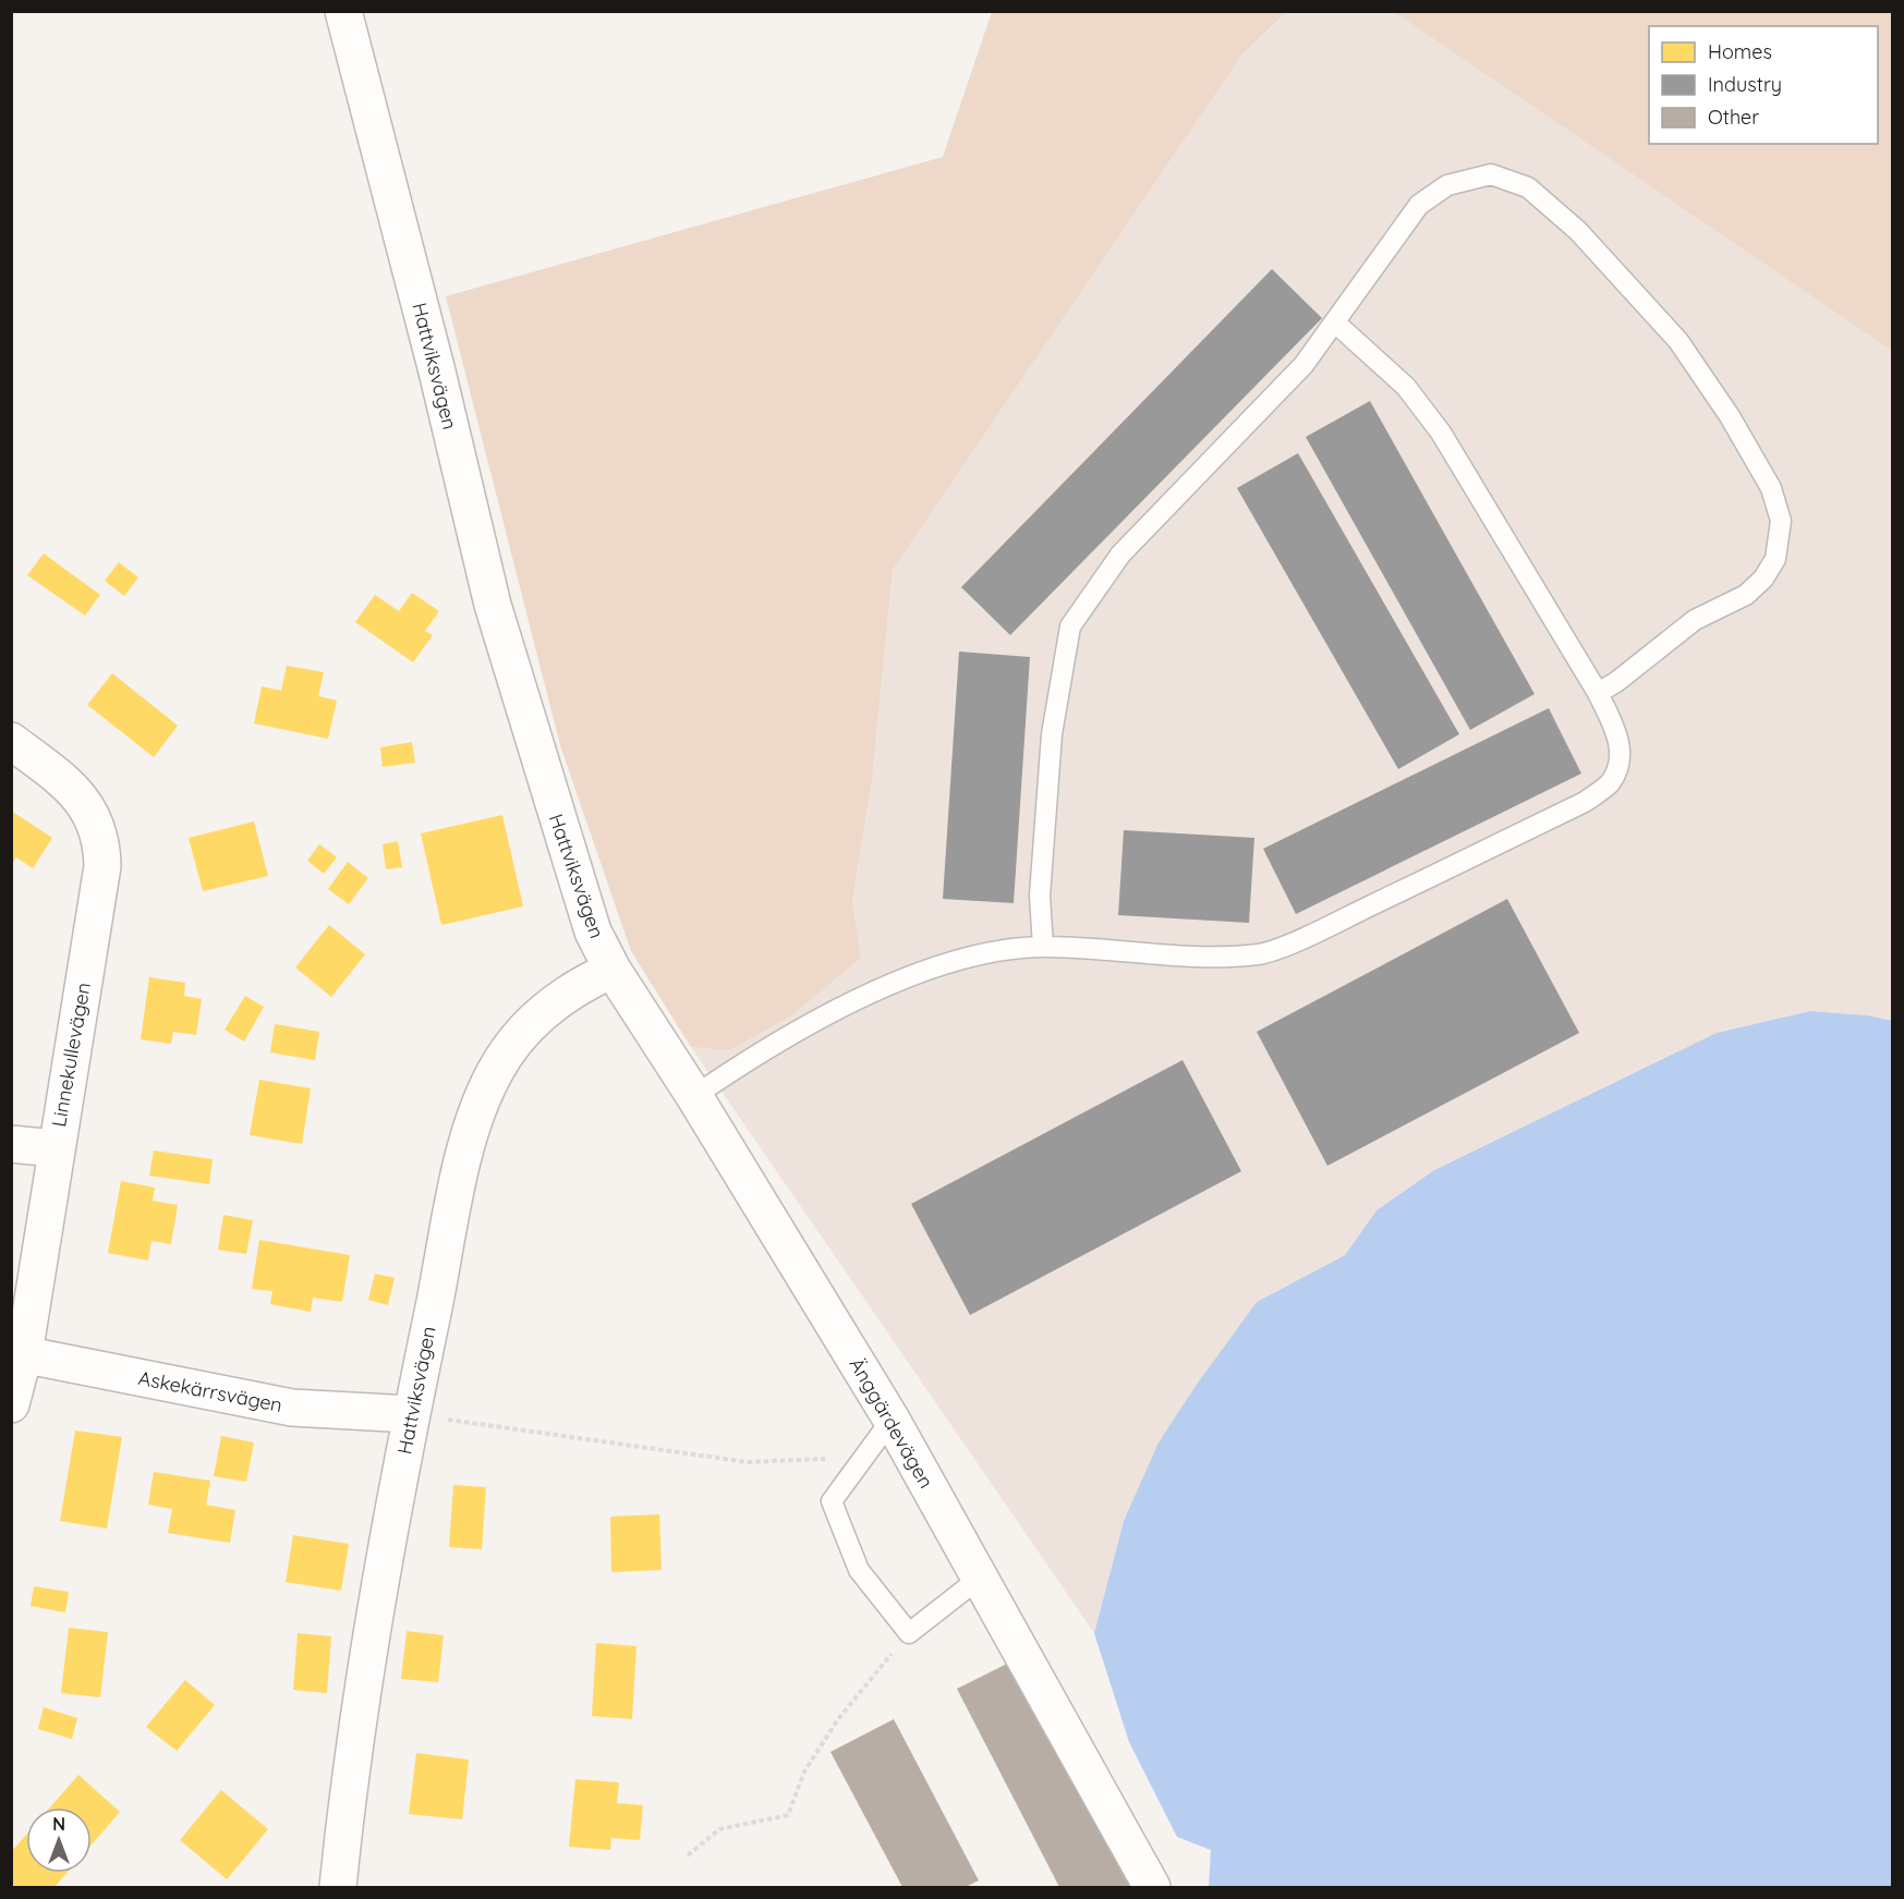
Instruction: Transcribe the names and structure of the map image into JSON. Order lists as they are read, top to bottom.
{
  "streets": {
    "street": [
      "Hattviksvägen",
      "Linnekullevägen",
      "Askekärrsvägen",
      "Änggärdevägen"
    ]
  },
  "crossings": [
    ["Hattviksvägen", "Askekärrsvägen"],
    ["Hattviksvägen", "Änggärdevägen"],
    ["Linnekullevägen", "Askekärrsvägen"]
  ],
  "legend": ["Homes", "Industry", "Other"],
  "north": "top"
}
